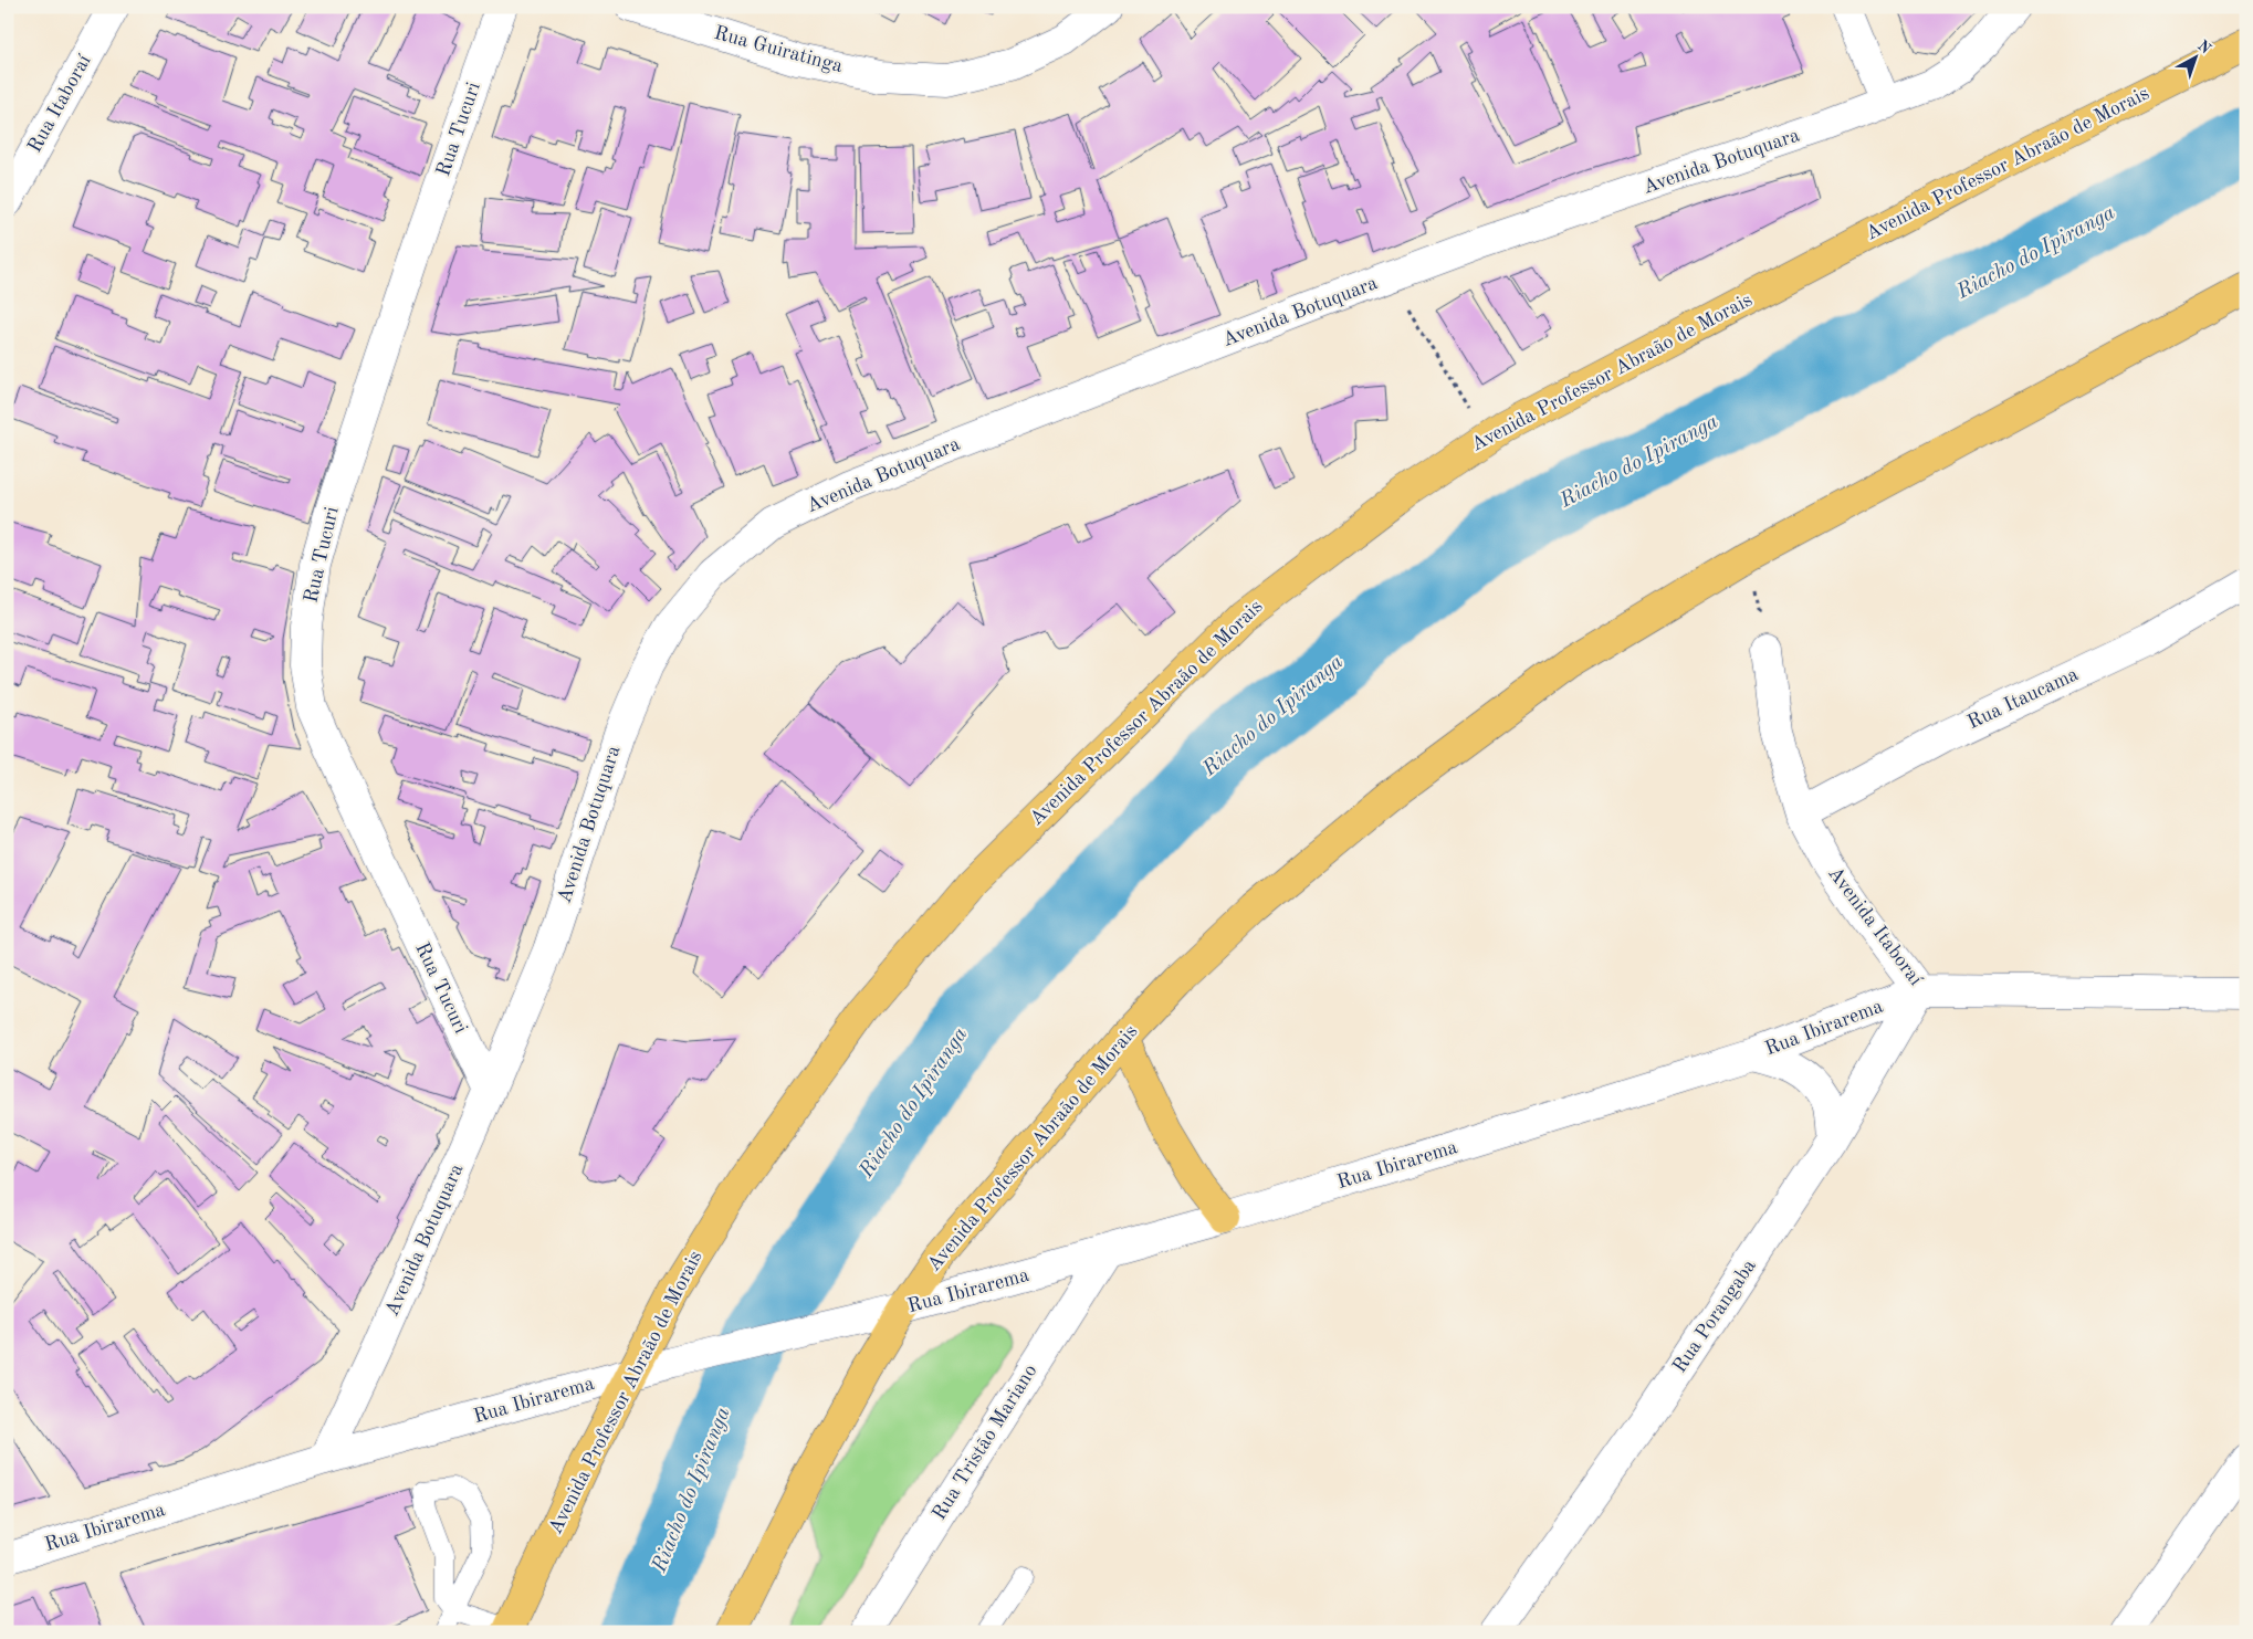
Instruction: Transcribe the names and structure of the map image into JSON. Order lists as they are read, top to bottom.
{
  "streets": {
    "main road": ["Avenida Professor Abraão de Morais"],
    "street": [
      "Rua Guiratinga",
      "Rua Itaboraí",
      "Rua Tucuri",
      "Avenida Botuquara",
      "Rua Itaucama",
      "Avenida Itaboraí",
      "Rua Ibirarema",
      "Rua Porangaba",
      "Rua Tristão Mariano"
    ]
  },
  "crossings": [
    ["Rua Tucuri", "Avenida Botuquara"],
    ["Avenida Botuquara", "Rua Ibirarema"],
    ["Avenida Professor Abraão de Morais", "Rua Ibirarema"],
    ["Rua Itaucama", "Avenida Itaboraí"],
    ["Avenida Itaboraí", "Rua Ibirarema"],
    ["Avenida Itaboraí", "Rua Porangaba"],
    ["Rua Ibirarema", "Rua Porangaba"],
    ["Rua Ibirarema", "Rua Tristão Mariano"]
  ],
  "water": ["Riacho do Ipiranga"],
  "north": "top right"
}
